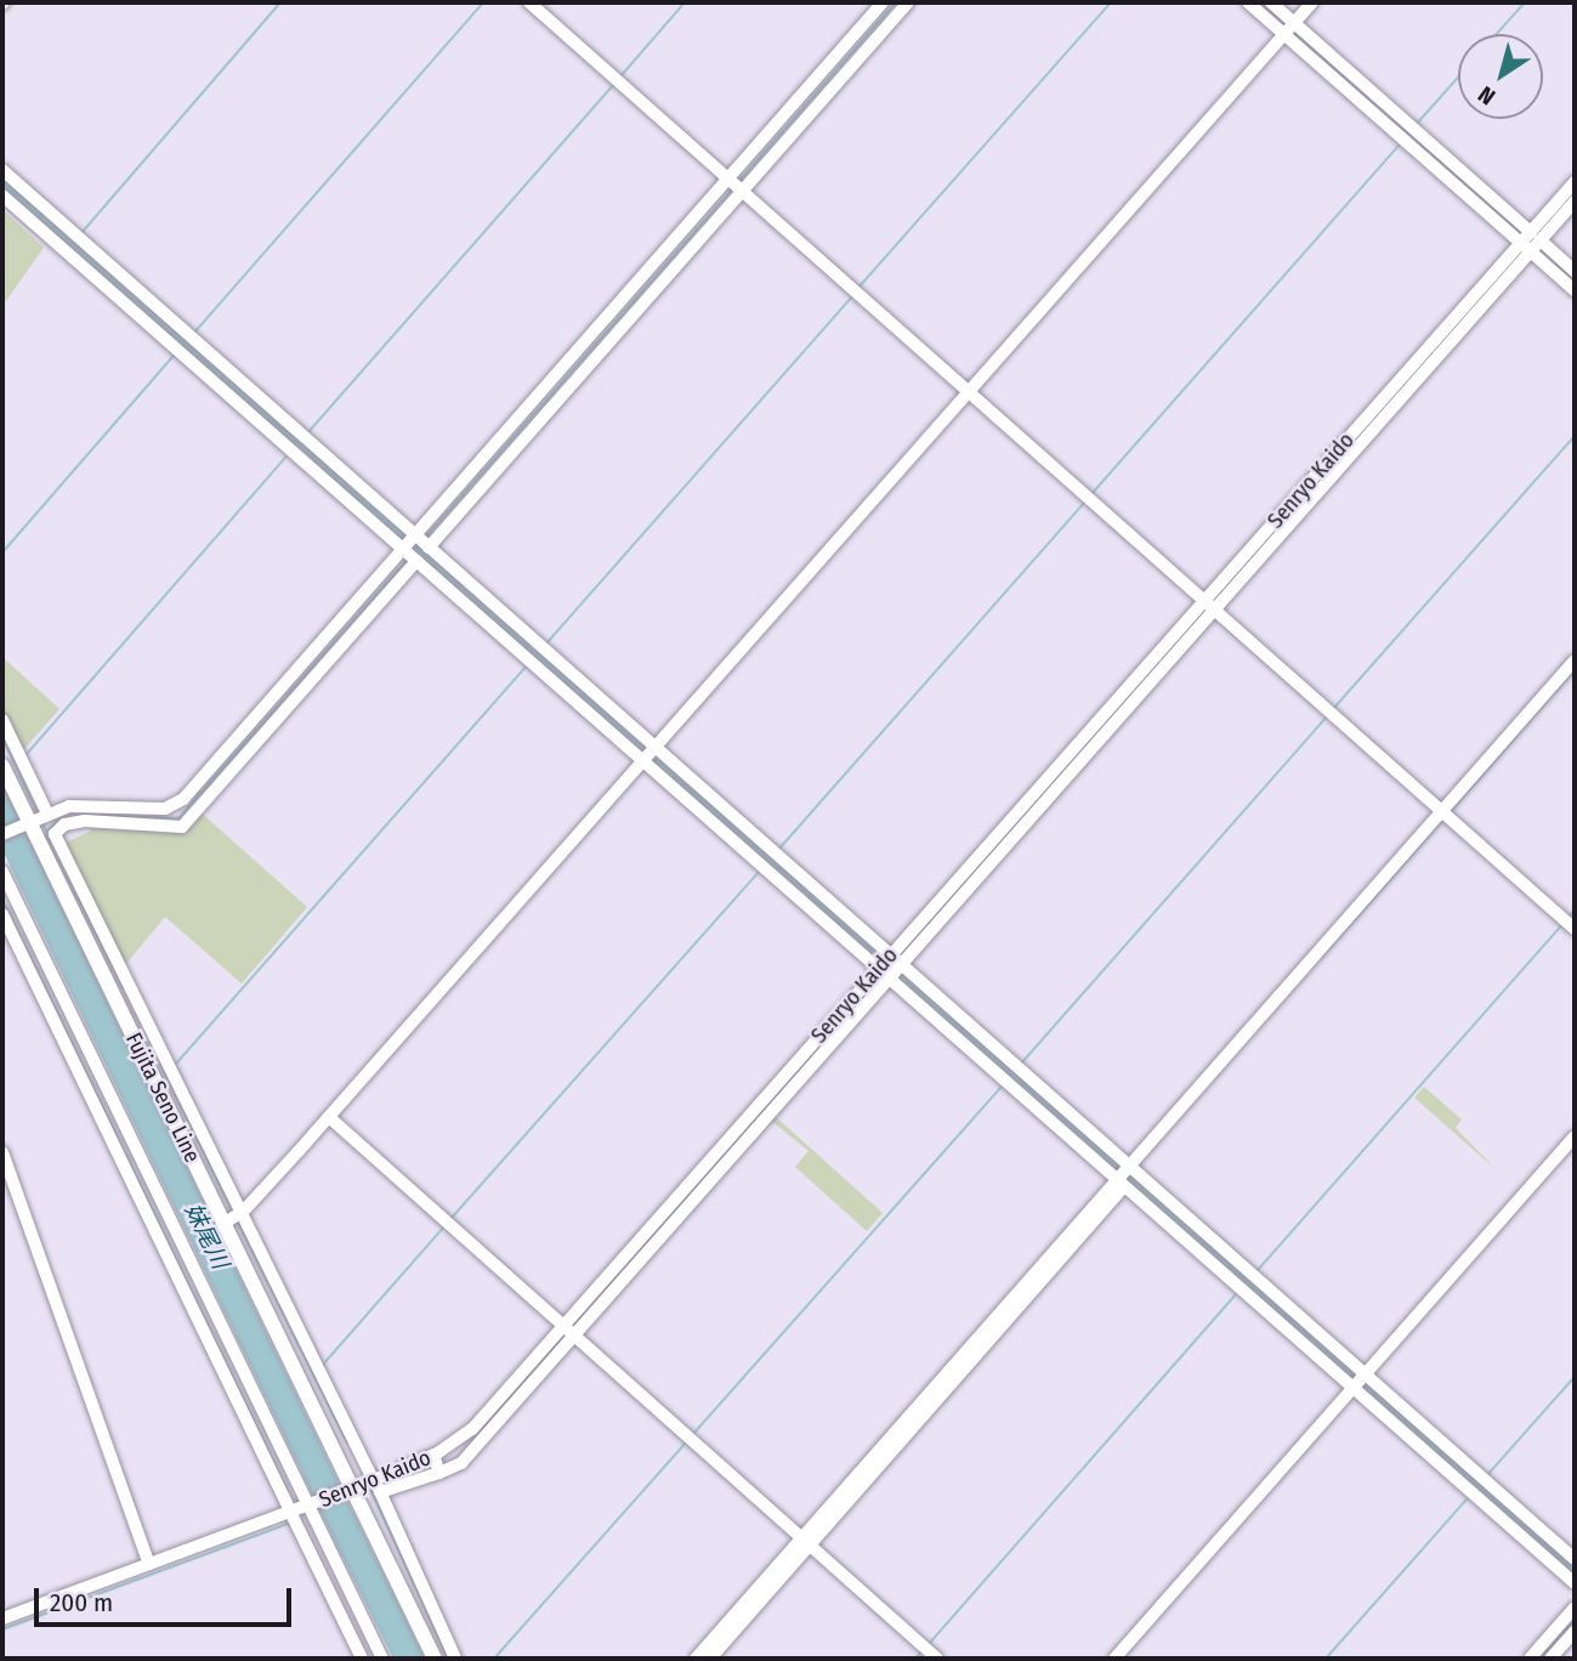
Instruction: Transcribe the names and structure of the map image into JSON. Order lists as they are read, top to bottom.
{
  "streets": {
    "main road": ["Fujita Seno Line"],
    "street": ["Senryo Kaido"]
  },
  "crossings": [
    ["Senryo Kaido", "Fujita Seno Line"]
  ],
  "water": ["妹尾川"],
  "scale_bar": "200 m",
  "north": "bottom left"
}
